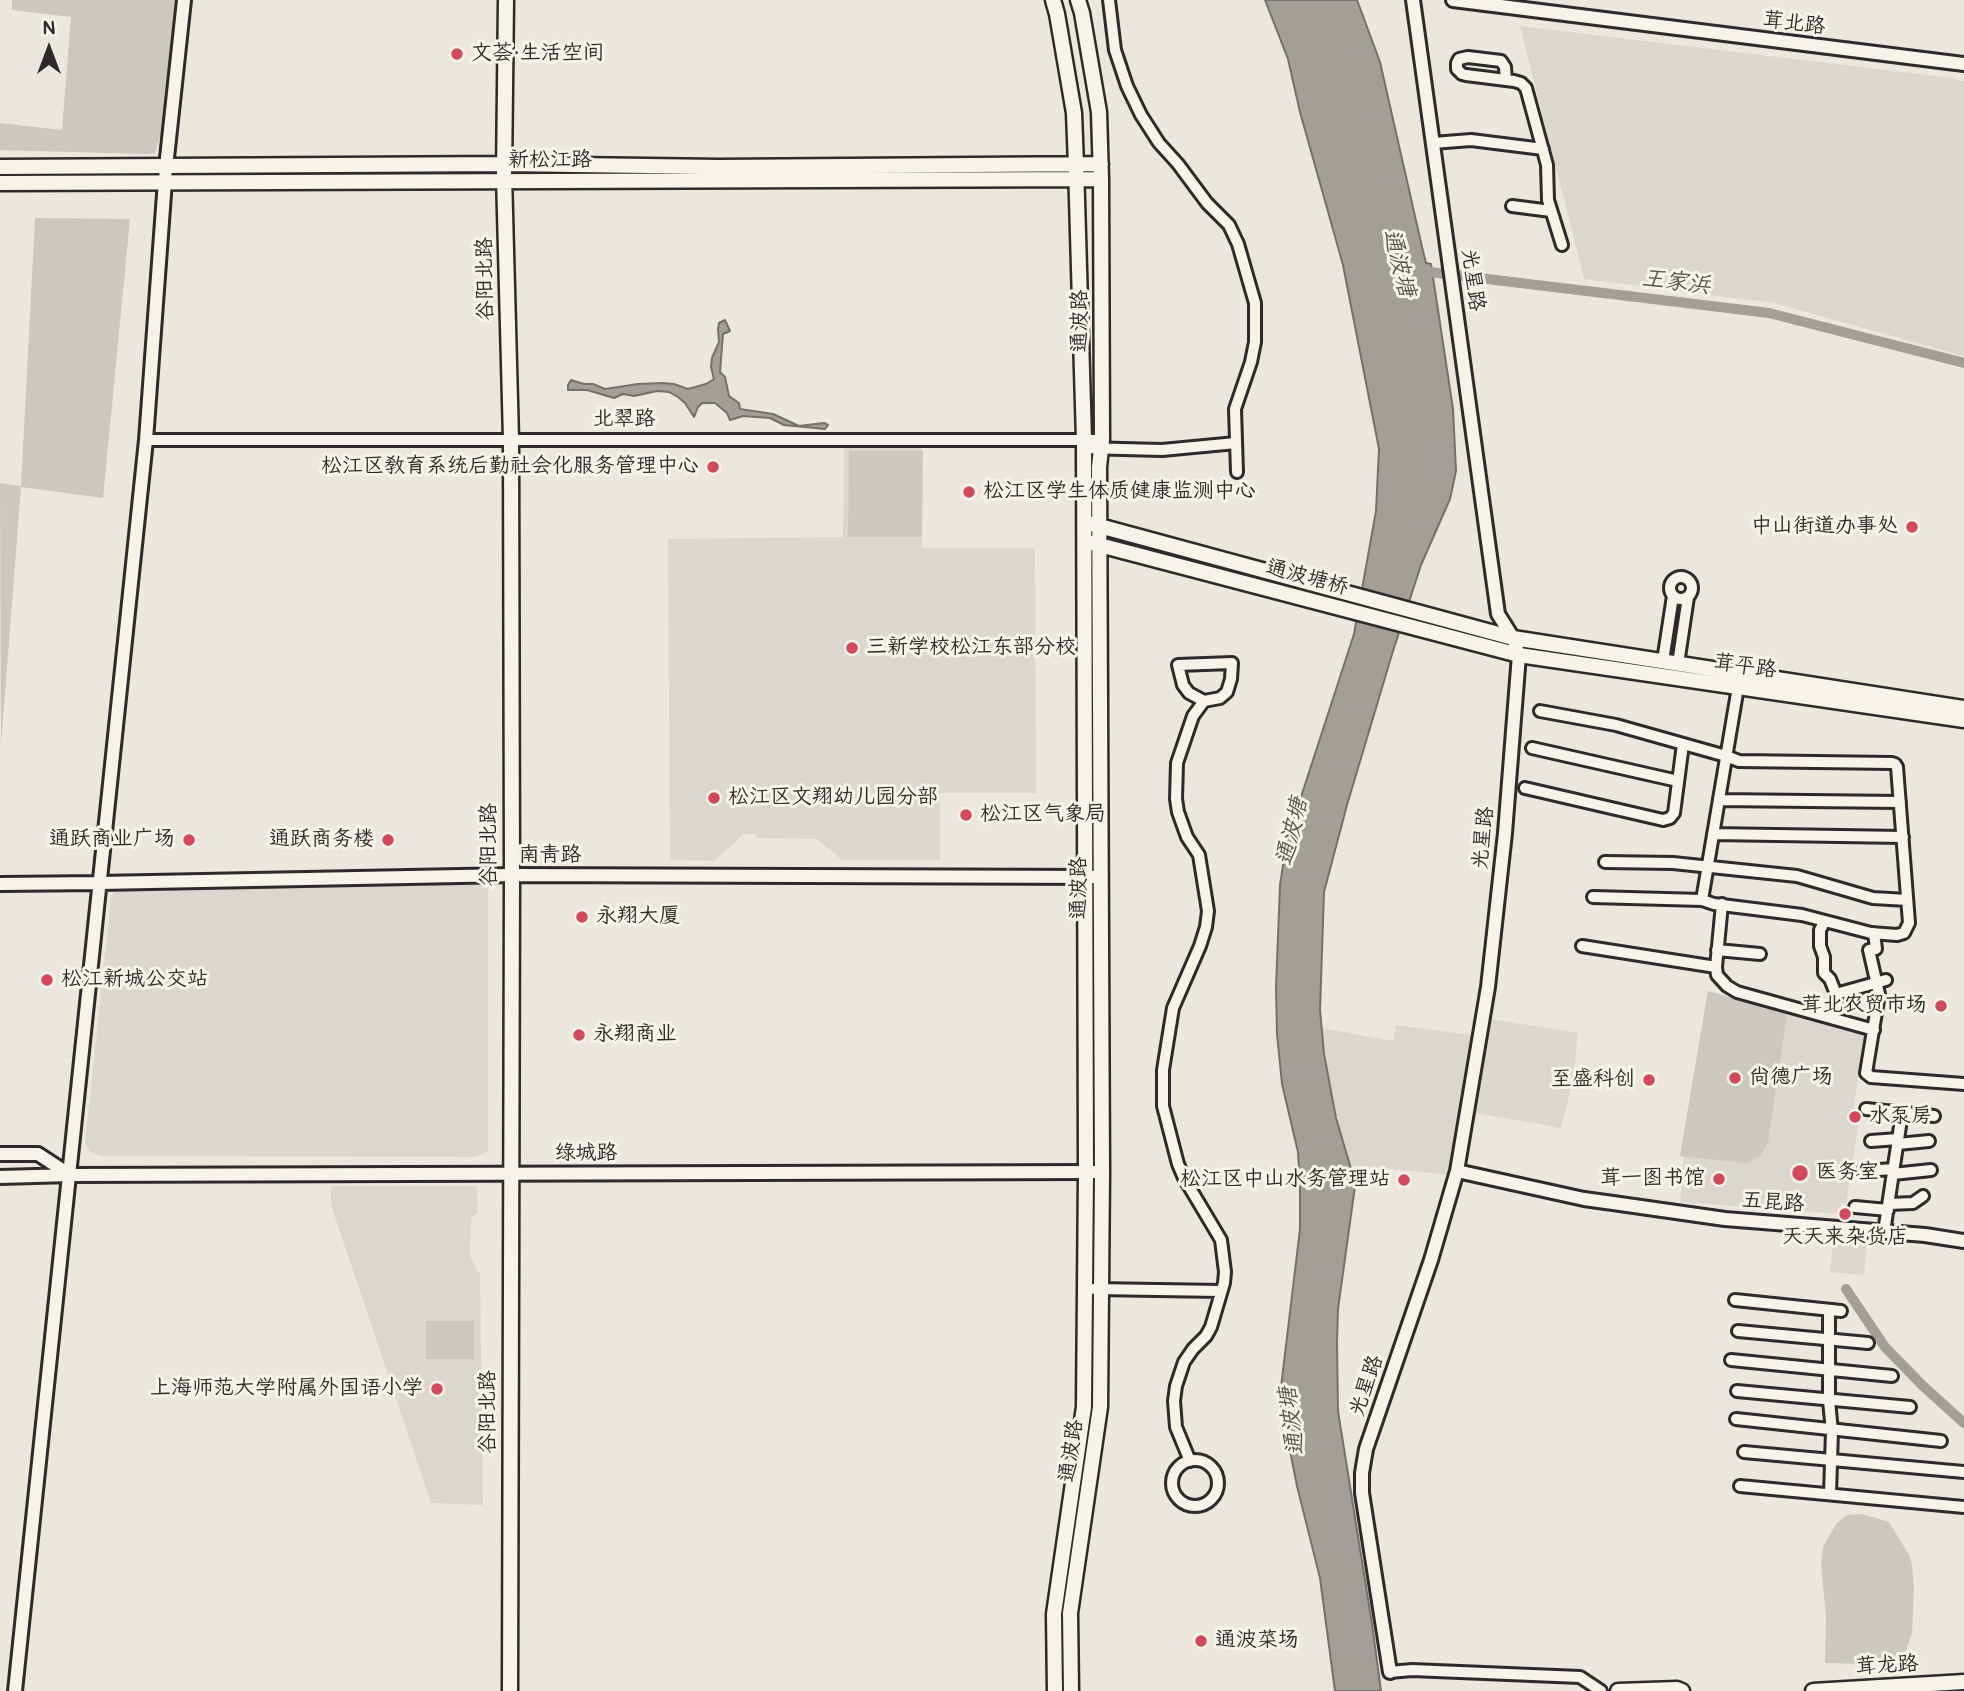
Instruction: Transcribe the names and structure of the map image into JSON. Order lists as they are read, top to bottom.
{
  "streets": {
    "main road": [
      "新松江路",
      "谷阳北路",
      "通波路",
      "通波塘桥",
      "茸平路",
      "茸龙路"
    ],
    "street": [
      "茸北路",
      "光星路",
      "北翠路",
      "南青路",
      "绿城路",
      "五昆路"
    ]
  },
  "crossings": [
    ["新松江路", "谷阳北路"],
    ["新松江路", "通波路"],
    ["谷阳北路", "北翠路"],
    ["谷阳北路", "南青路"],
    ["谷阳北路", "绿城路"],
    ["光星路", "通波塘桥"],
    ["光星路", "茸平路"],
    ["光星路", "五昆路"],
    ["通波路", "北翠路"],
    ["通波路", "通波塘桥"],
    ["通波路", "南青路"],
    ["通波路", "绿城路"],
    ["通波塘桥", "茸平路"]
  ],
  "water": ["通波塘", "王家浜"],
  "places": [
    "文荟·生活空间",
    "松江区教育系统后勤社会化服务管理中心",
    "松江区学生体质健康监测中心",
    "中山街道办事处",
    "三新学校松江东部分校",
    "松江区文翔幼儿园分部",
    "松江区气象局",
    "通跃商业广场",
    "通跃商务楼",
    "永翔大厦",
    "松江新城公交站",
    "茸北农贸市场",
    "永翔商业",
    "尚德广场",
    "至盛科创",
    "水泵房",
    "医务室",
    "茸一图书馆",
    "松江区中山水务管理站",
    "天天来杂货店",
    "上海师范大学附属外国语小学",
    "通波菜场"
  ],
  "north": "top"
}
